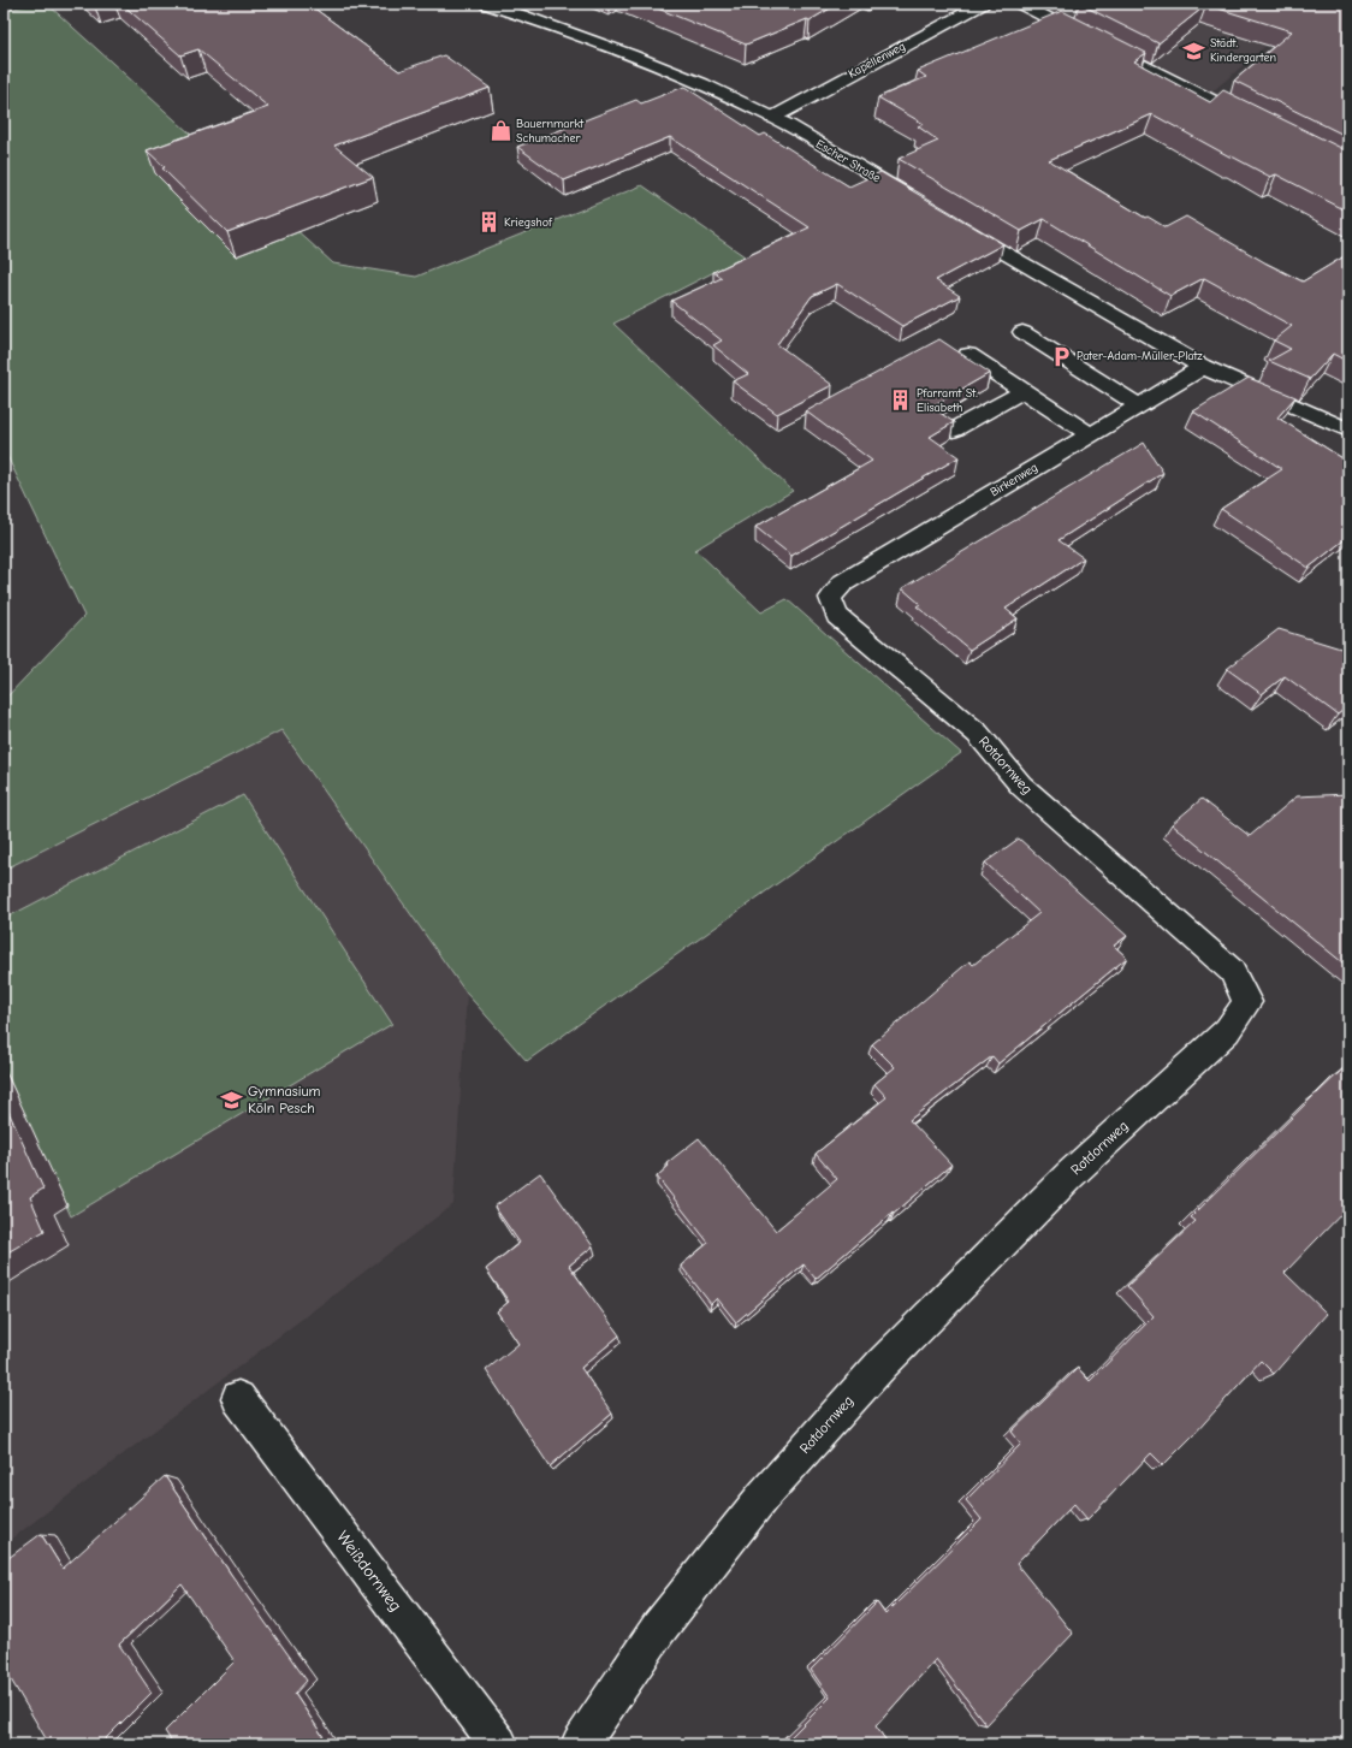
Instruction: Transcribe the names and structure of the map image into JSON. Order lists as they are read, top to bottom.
{
  "streets": {
    "street": [
      "Kapellenweg",
      "Escher Straße",
      "Birkenweg",
      "Rotdornweg",
      "Weißdornweg"
    ]
  },
  "crossings": [
    ["Kapellenweg", "Escher Straße"],
    ["Birkenweg", "Rotdornweg"]
  ],
  "places": {
    "school or university": ["Städt. Kindergarten", "Gymnasium Köln Pesch"],
    "shop": ["Bauernmarkt Schumacher"],
    "building": ["Kriegshof", "Pfarramt St. Elisabeth"],
    "parking": ["Pater-Adam-Müller-Platz"]
  }
}
